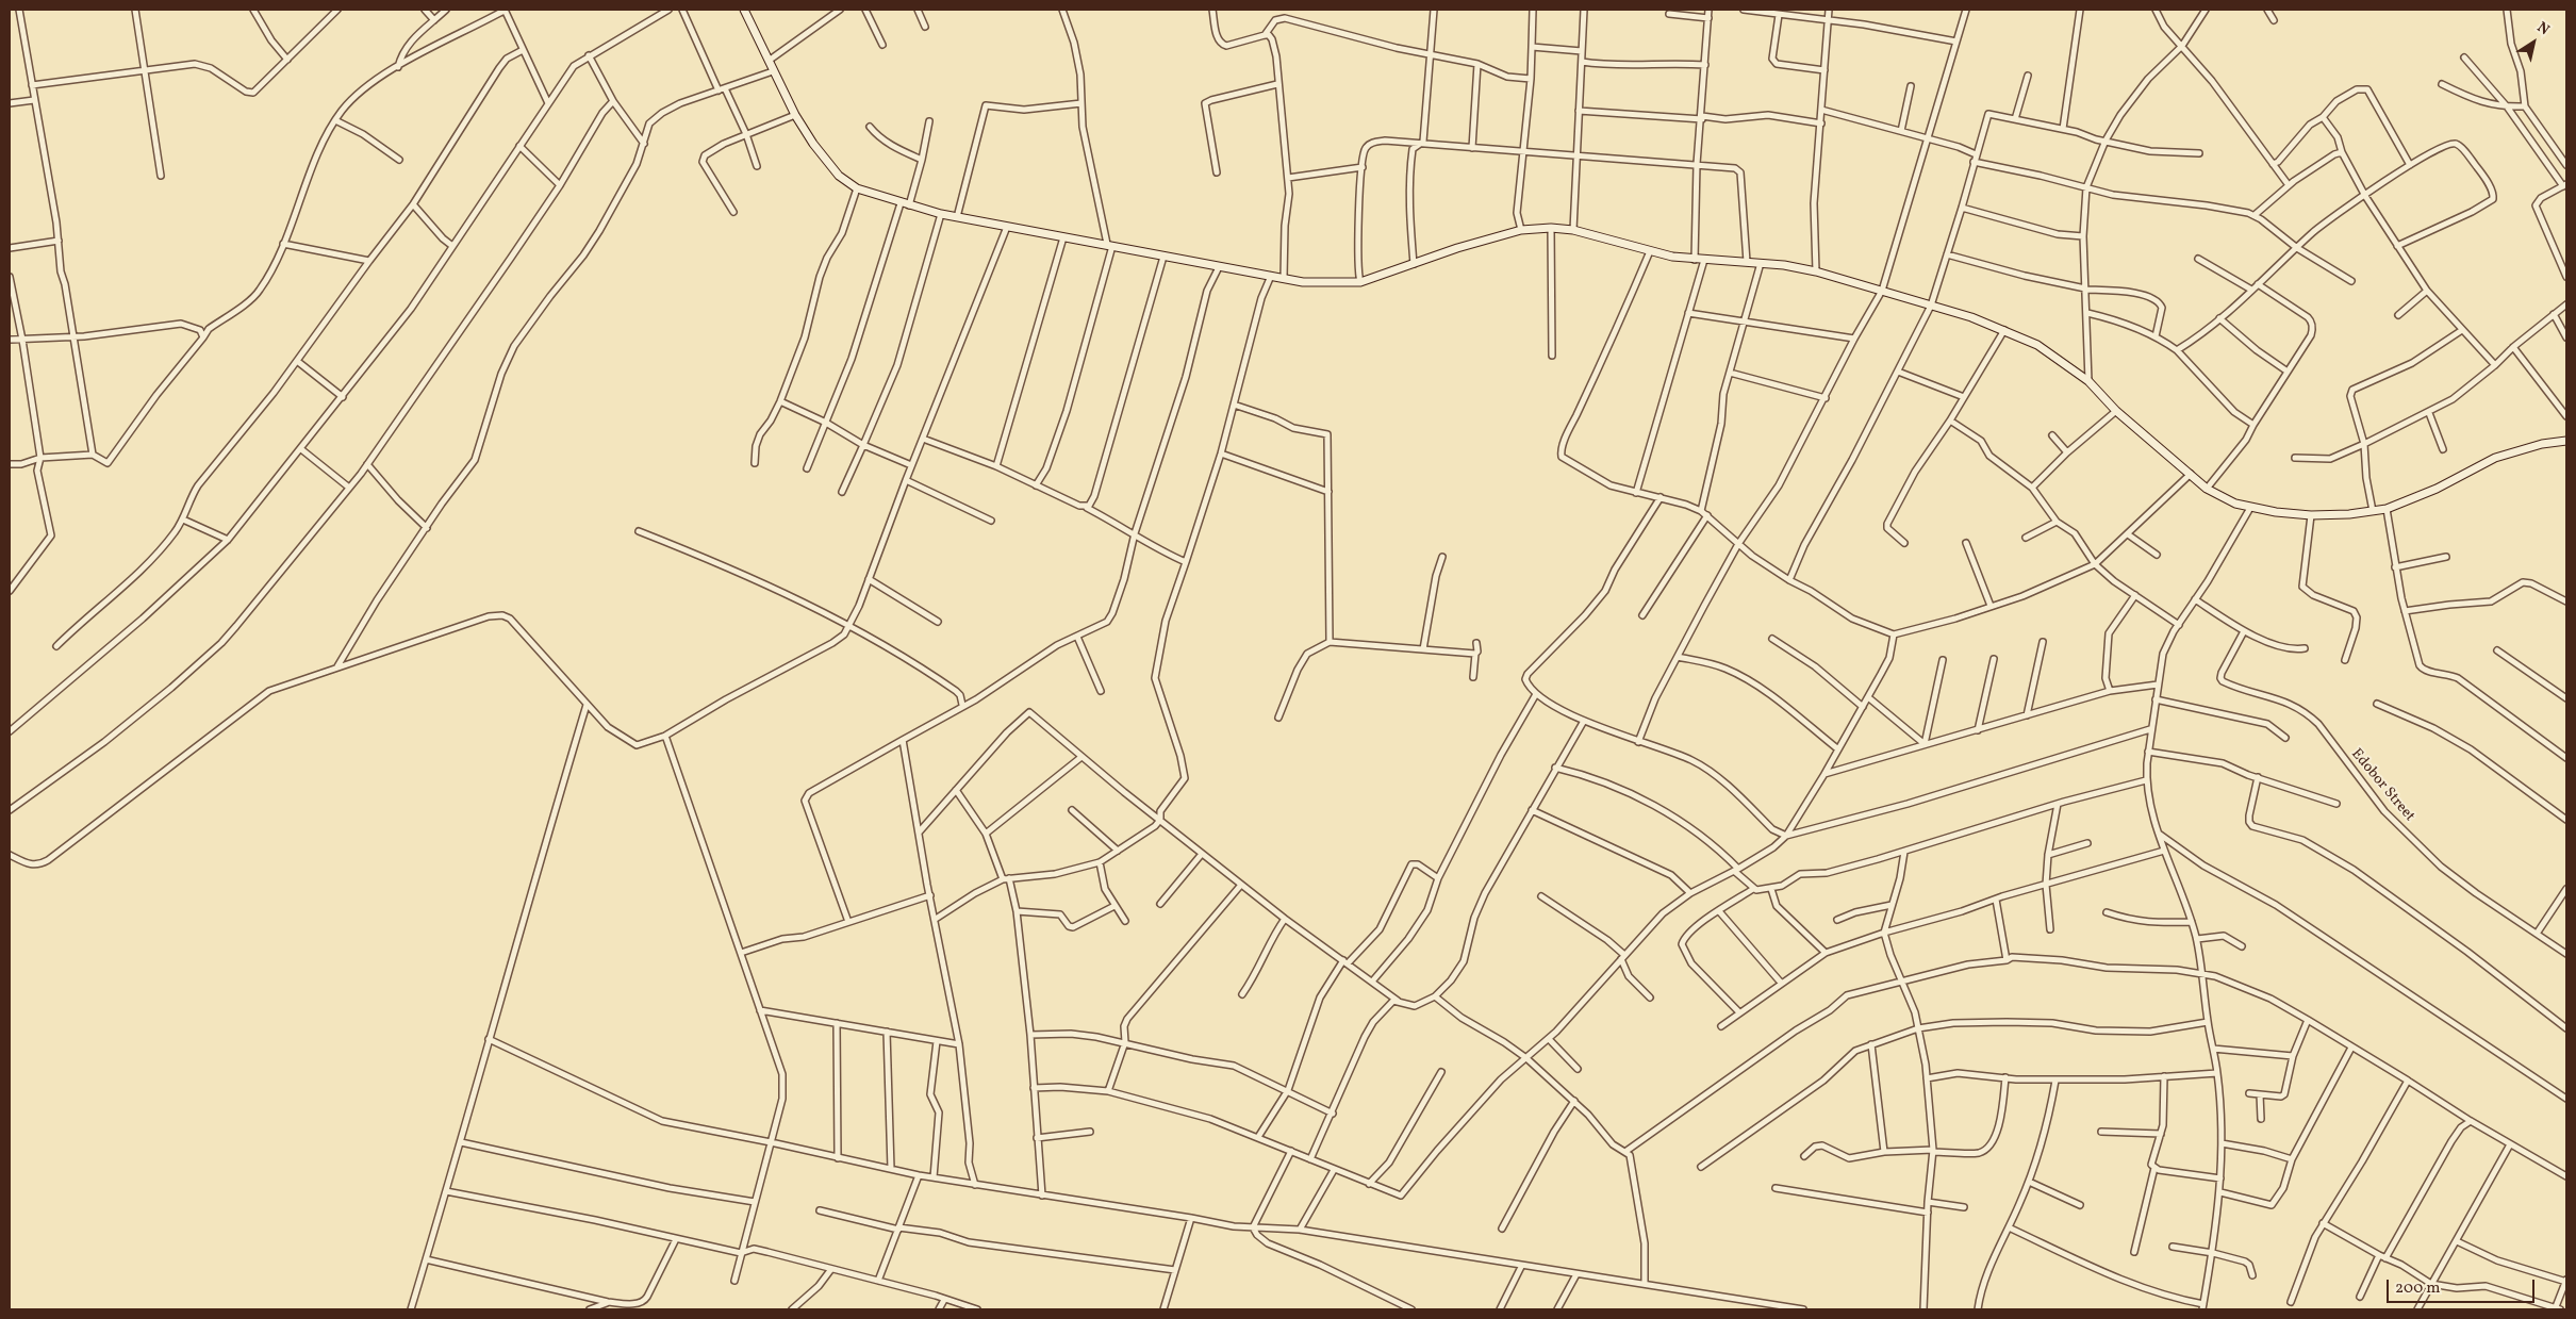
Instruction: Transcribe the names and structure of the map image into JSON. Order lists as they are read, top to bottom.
{
  "streets": {
    "street": ["Edobor Street"]
  },
  "scale_bar": "200 m",
  "north": "top right"
}
